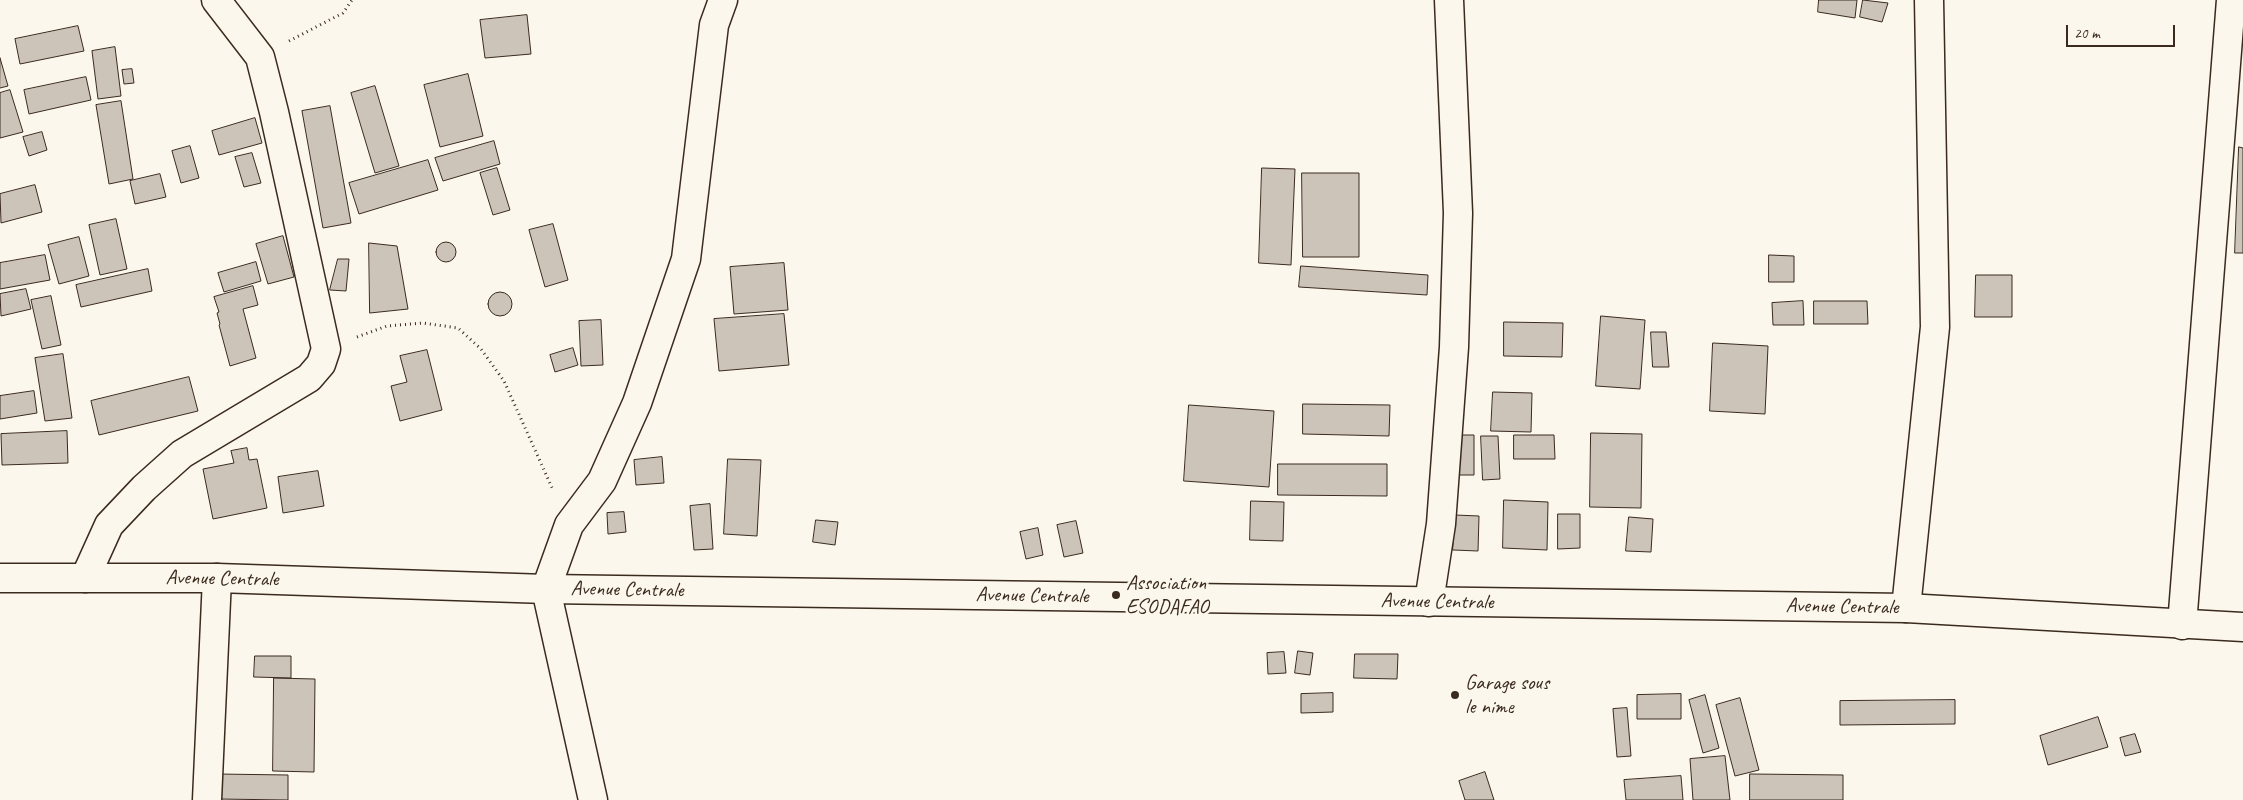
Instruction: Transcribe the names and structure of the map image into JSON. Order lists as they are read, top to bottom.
{
  "streets": {
    "street": ["Avenue Centrale"]
  },
  "places": ["Association ESODAFAO", "Garage sous le nime"],
  "scale_bar": "20 m"
}
